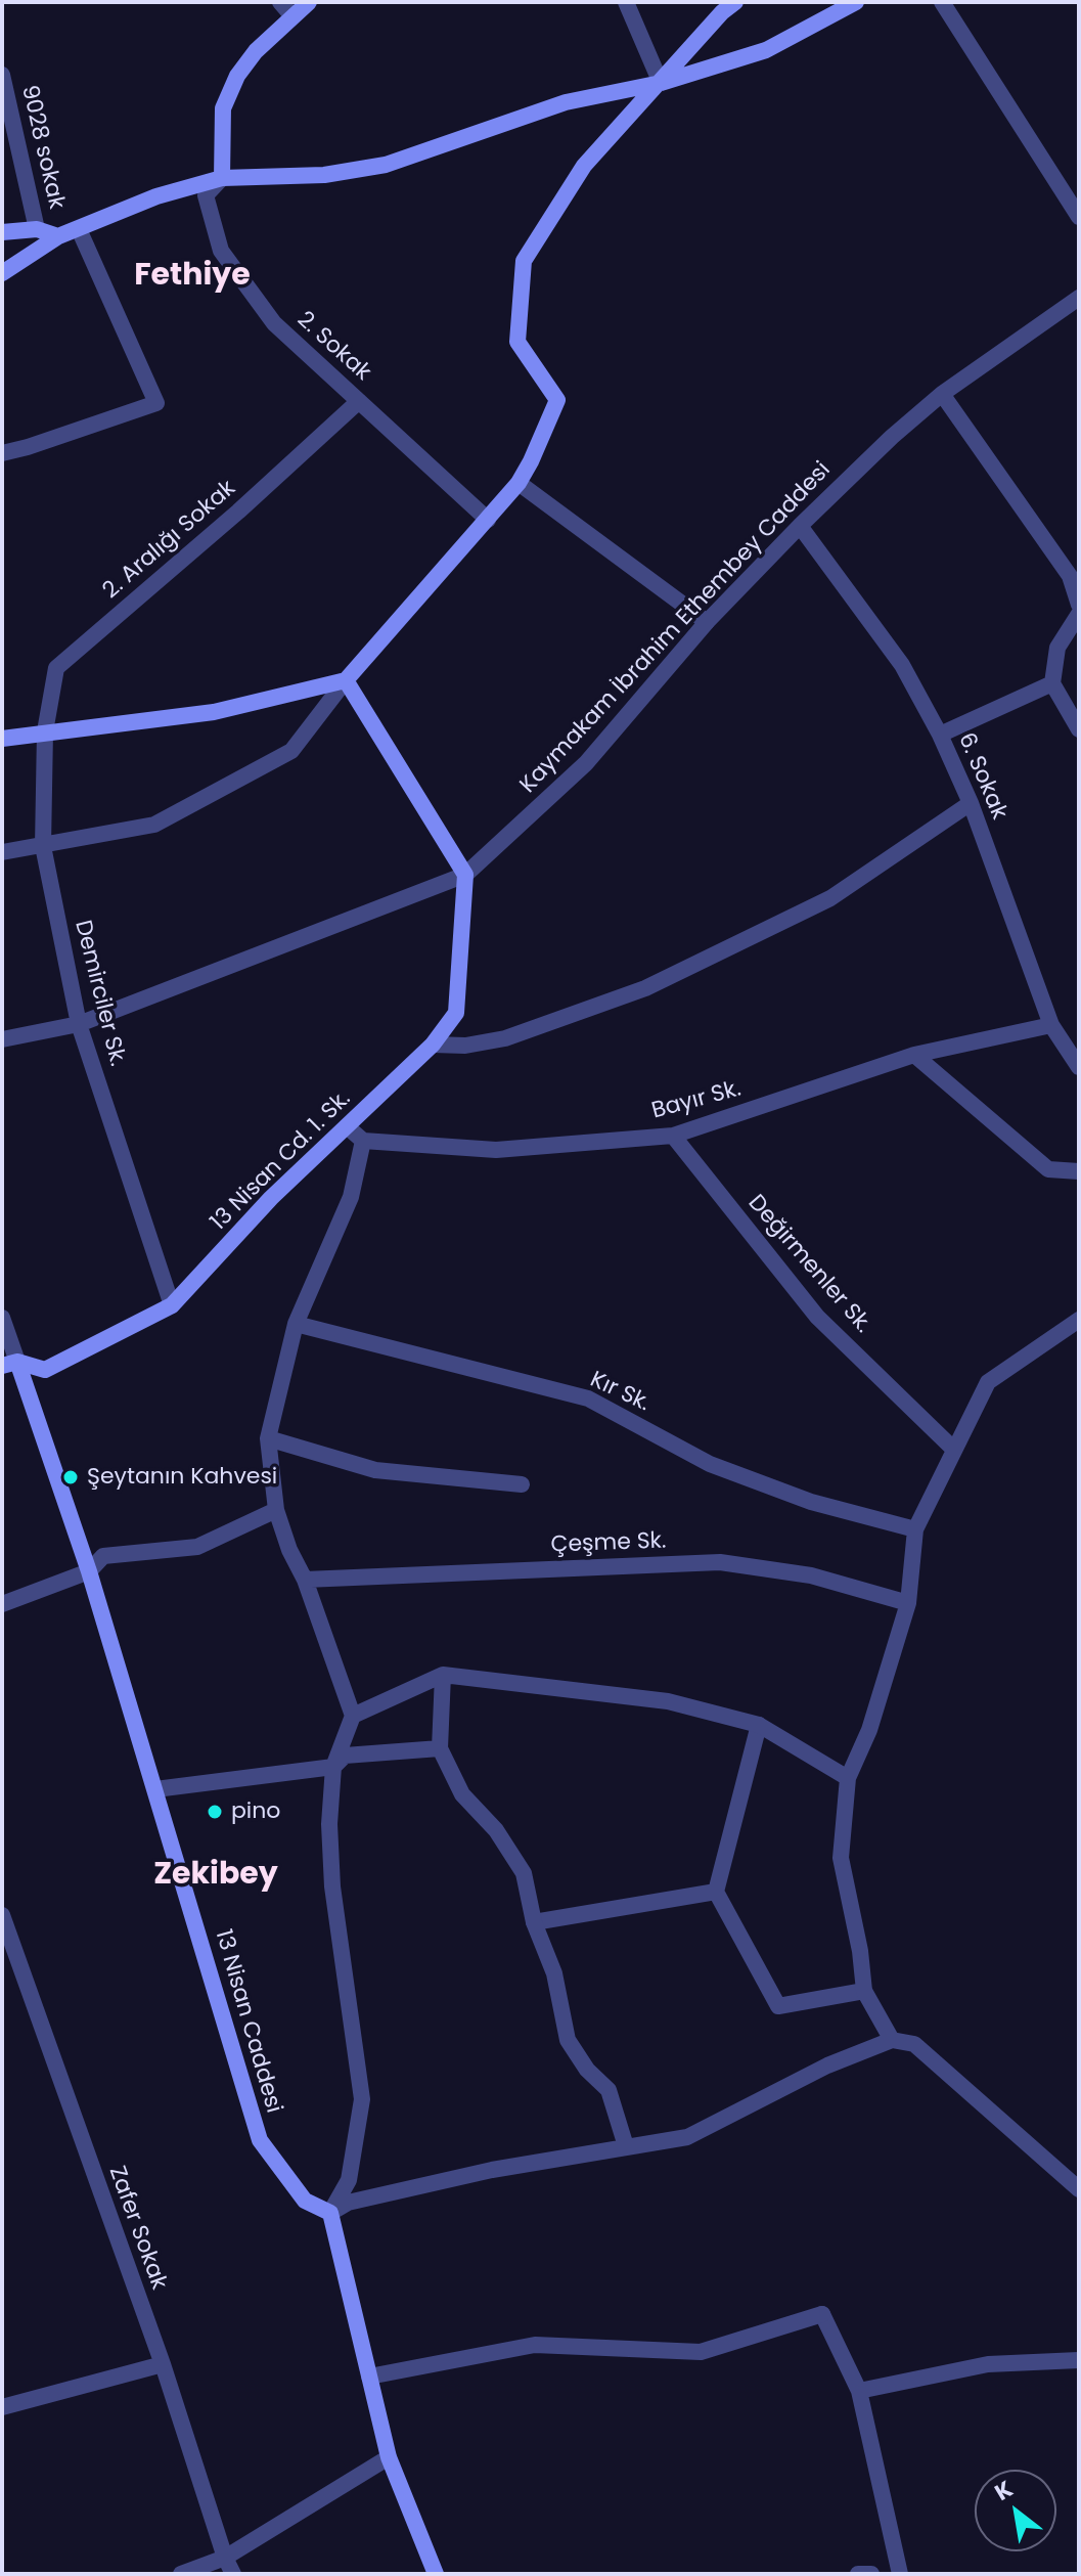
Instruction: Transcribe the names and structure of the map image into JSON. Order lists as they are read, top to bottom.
{
  "streets": {
    "street": [
      "9028 sokak",
      "2. Sokak",
      "2. Aralığı Sokak",
      "Kaymakam İbrahim Ethembey Caddesi",
      "6. Sokak",
      "Demirciler Sk.",
      "Bayır Sk.",
      "13 Nisan Cd. 1. Sk.",
      "Değirmenler Sk.",
      "Kır Sk.",
      "Çeşme Sk.",
      "13 Nisan Caddesi",
      "Zafer Sokak"
    ]
  },
  "crossings": [
    ["2. Sokak", "2. Aralığı Sokak"],
    ["2. Aralığı Sokak", "Demirciler Sk."],
    ["Kaymakam İbrahim Ethembey Caddesi", "6. Sokak"],
    ["Kaymakam İbrahim Ethembey Caddesi", "13 Nisan Cd. 1. Sk."],
    ["6. Sokak", "Bayır Sk."],
    ["Demirciler Sk.", "13 Nisan Cd. 1. Sk."],
    ["Bayır Sk.", "Değirmenler Sk."],
    ["13 Nisan Cd. 1. Sk.", "13 Nisan Caddesi"]
  ],
  "districts": ["Fethiye", "Zekibey"],
  "places": ["Şeytanın Kahvesi", "pino"],
  "north": "top left"
}
